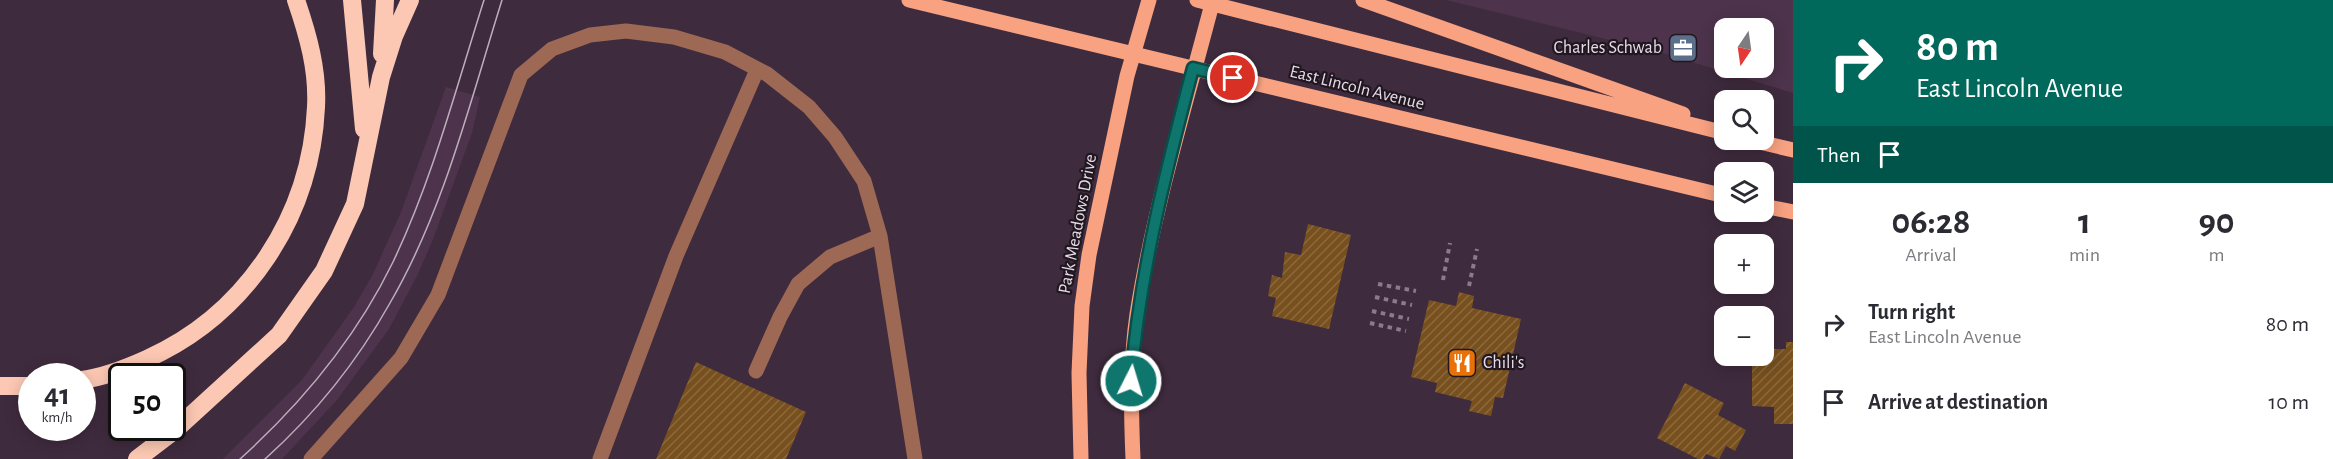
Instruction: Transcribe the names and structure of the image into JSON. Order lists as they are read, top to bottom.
{
  "streets": {
    "main road": ["East Lincoln Avenue", "Park Meadows Drive"]
  },
  "crossings": [
    ["East Lincoln Avenue", "Park Meadows Drive"]
  ],
  "places": {
    "office": ["Charles Schwab"],
    "restaurant": ["Chili's"]
  },
  "north": "bottom",
  "page": {
    "turn": ["80 m", "East Lincoln Avenue"],
    "map_buttons": ["+", "−"],
    "then": "Then",
    "eta": [
      "06:28",
      "Arrival",
      "1",
      "min",
      "90",
      "m"
    ],
    "list": [
      {
        "name": "Turn right",
        "note": "East Lincoln Avenue",
        "value": "80 m"
      },
      {
        "name": "Arrive at destination",
        "value": "10 m"
      }
    ],
    "speed": "41 km/h",
    "limit": "50"
  }
}
